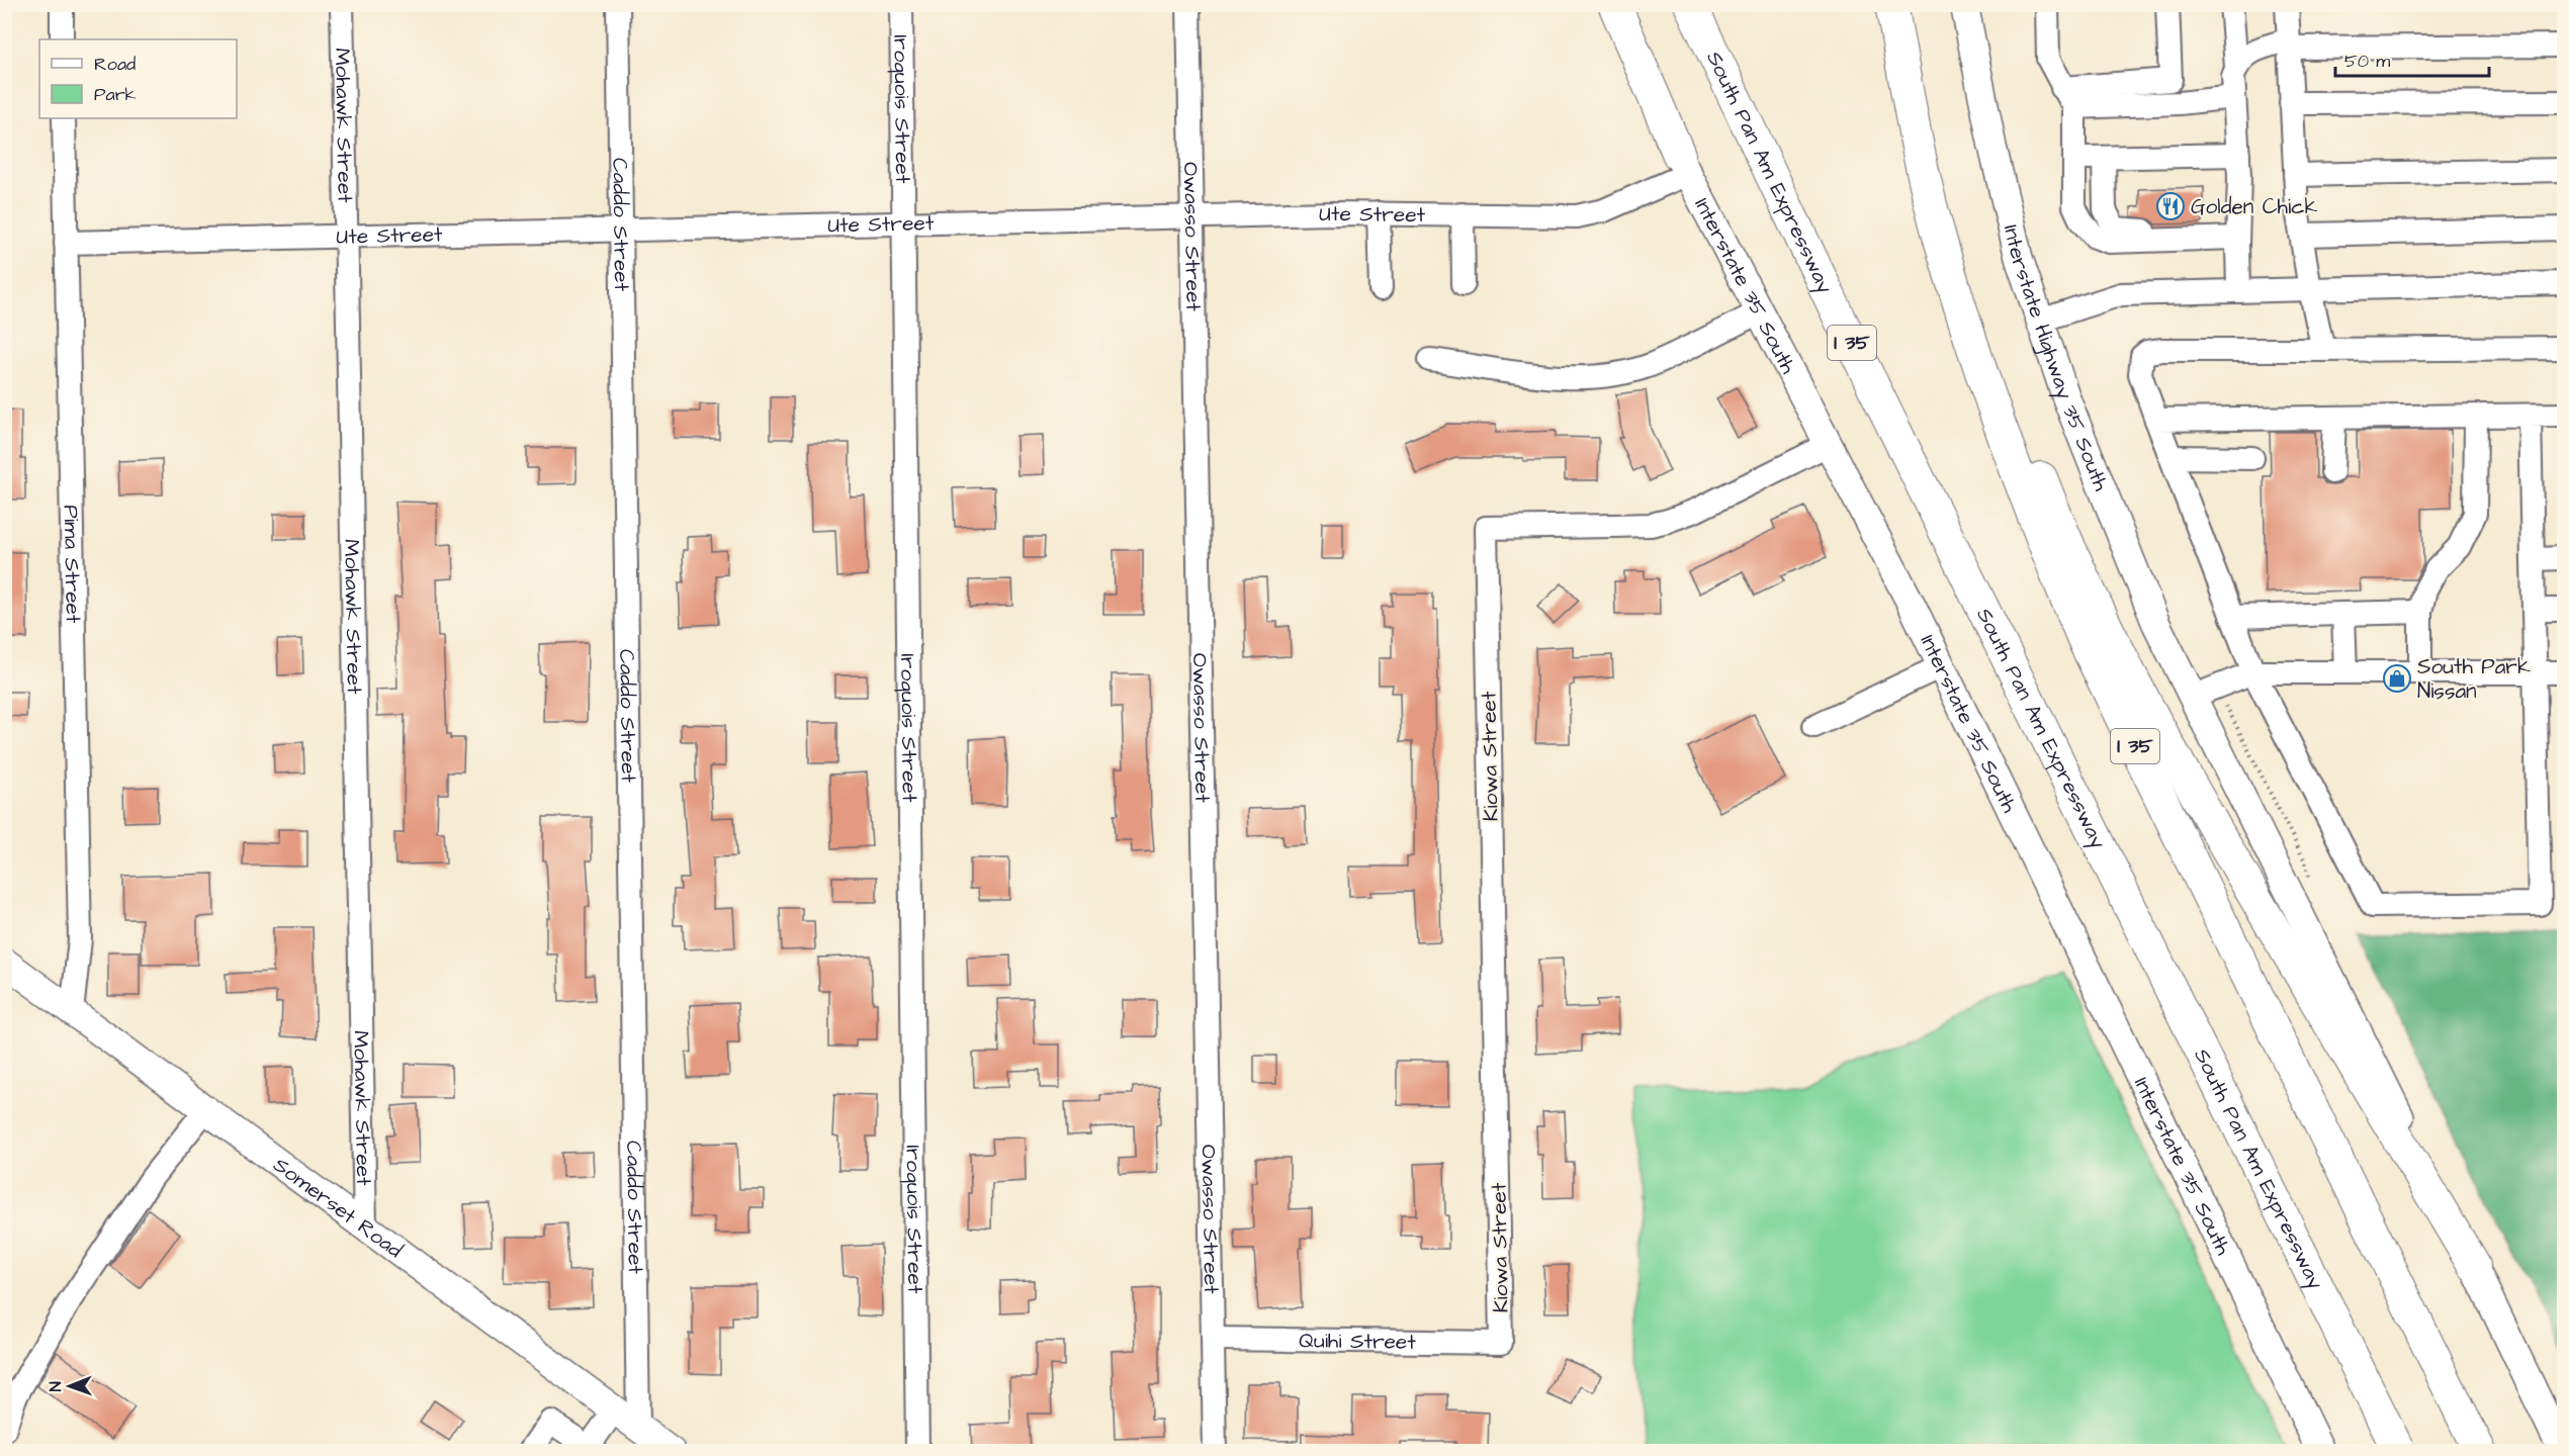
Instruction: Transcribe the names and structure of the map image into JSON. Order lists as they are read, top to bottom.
{
  "streets": {
    "highway": ["South Pan Am Expressway", "I 35"],
    "main road": ["Interstate 35 South", "Interstate Highway 35 South", "Somerset Road"],
    "street": [
      "Iroquois Street",
      "Mohawk Street",
      "Ute Street",
      "Caddo Street",
      "Owasso Street",
      "Pima Street",
      "Kiowa Street",
      "Quihi Street"
    ]
  },
  "crossings": [
    ["Iroquois Street", "Ute Street"],
    ["Mohawk Street", "Ute Street"],
    ["Mohawk Street", "Somerset Road"],
    ["Ute Street", "Caddo Street"],
    ["Ute Street", "Owasso Street"],
    ["Ute Street", "Interstate 35 South"],
    ["Ute Street", "Pima Street"],
    ["Caddo Street", "Somerset Road"],
    ["Owasso Street", "Quihi Street"],
    ["Interstate 35 South", "Kiowa Street"],
    ["Pima Street", "Somerset Road"],
    ["Kiowa Street", "Quihi Street"]
  ],
  "places": {
    "restaurant": ["Golden Chick"],
    "shop": ["South Park Nissan"]
  },
  "legend": ["Road", "Park"],
  "scale_bar": "50 m",
  "north": "left"
}
